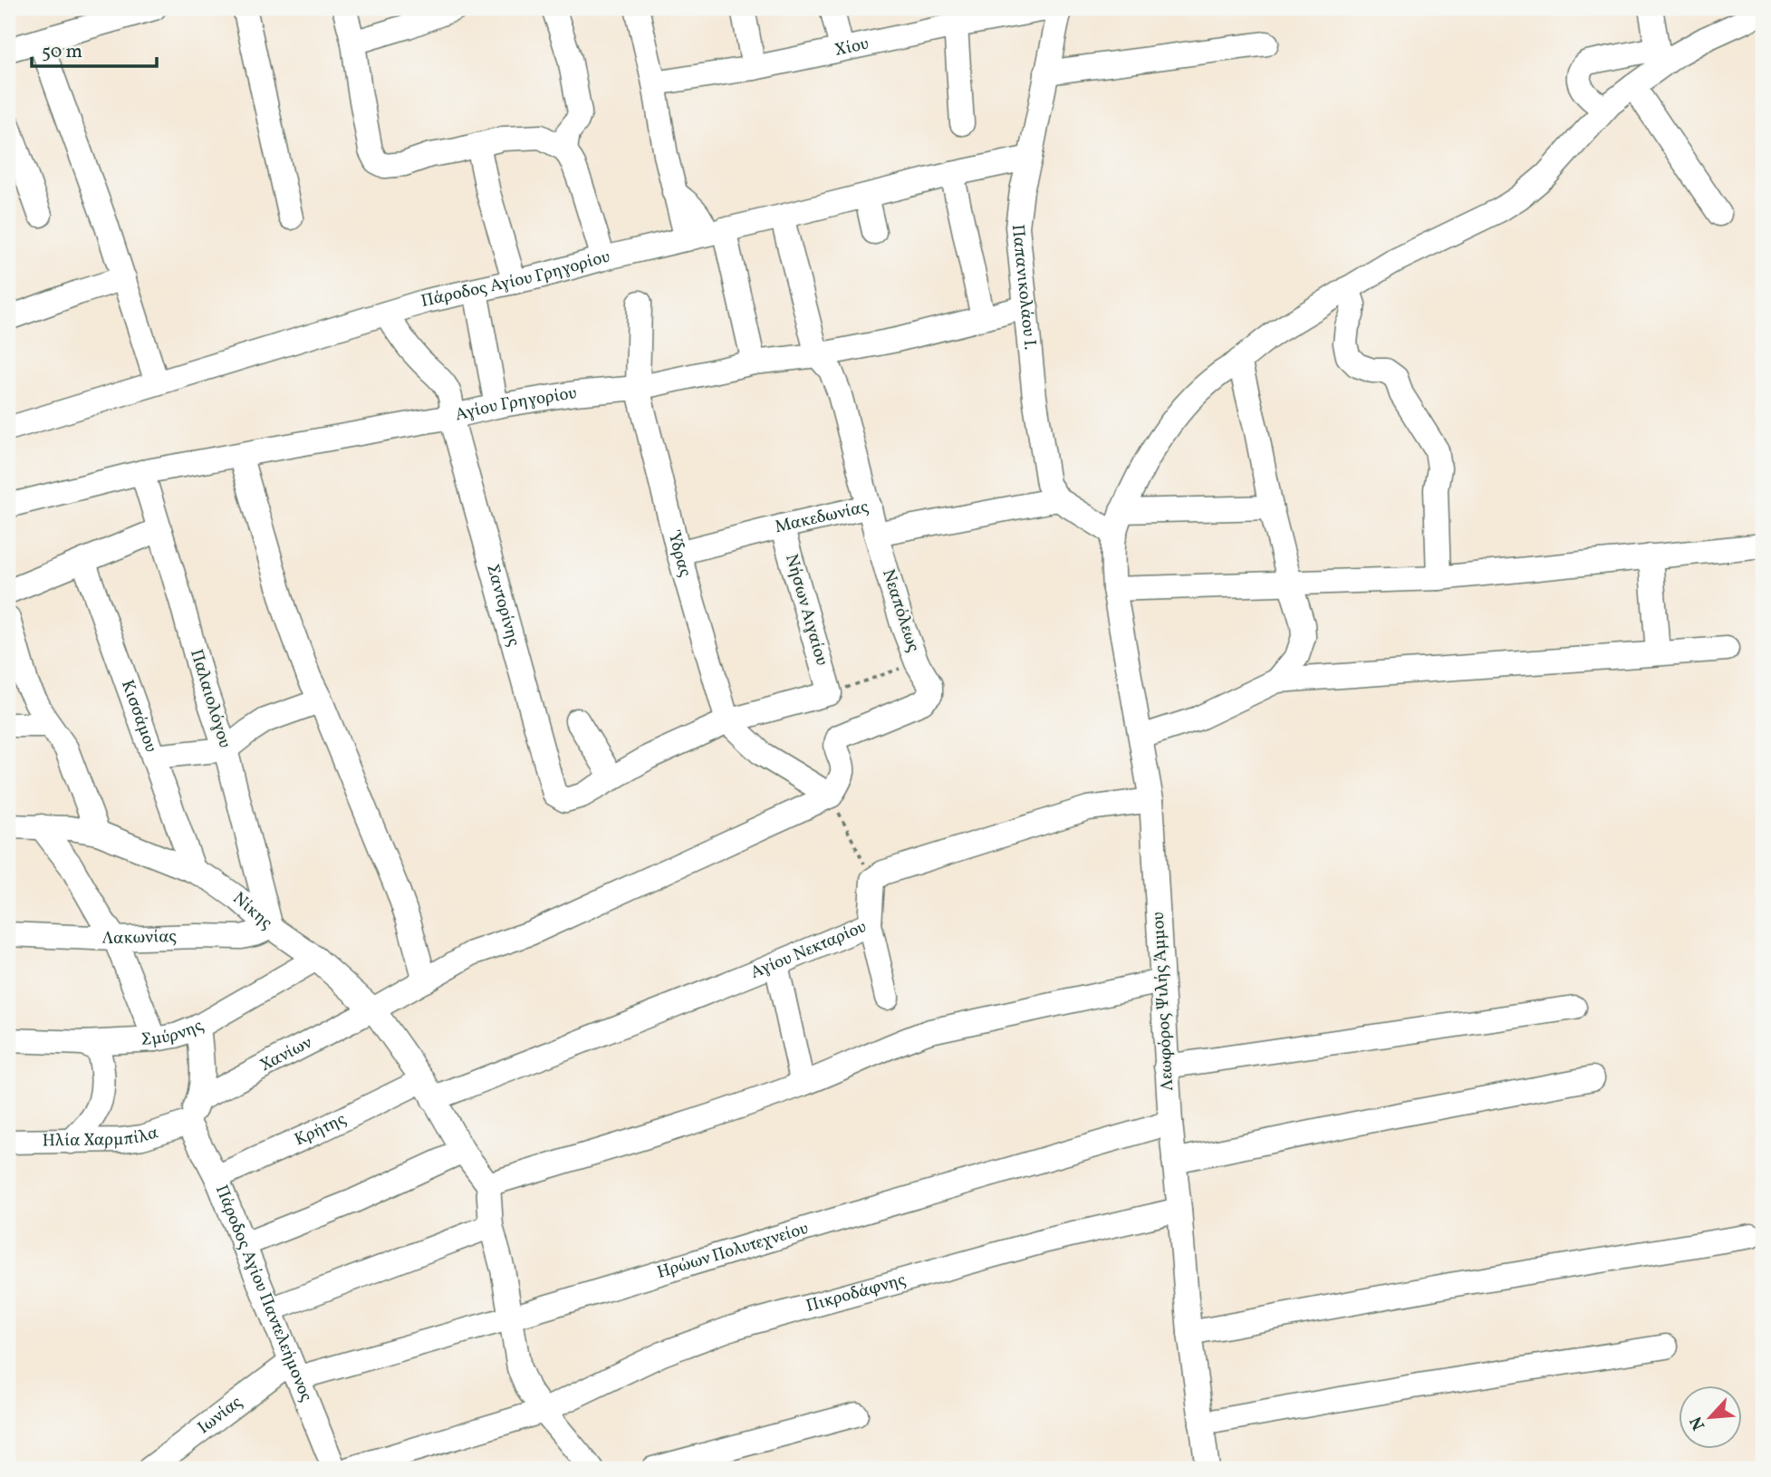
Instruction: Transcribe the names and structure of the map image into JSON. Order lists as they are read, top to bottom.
{
  "streets": {
    "street": [
      "Χίου",
      "Πάροδος Αγίου Γρηγορίου",
      "Παπανικολάου Ι.",
      "Αγίου Γρηγορίου",
      "Μακεδωνίας",
      "Ύδρας",
      "Σαντορίνης",
      "Νήσων Αιγαίου",
      "Νεαπόλεως",
      "Παλαιολόγου",
      "Κισσάμου",
      "Νίκης",
      "Λακωνίας",
      "Αγίου Νεκταρίου",
      "Λεωφόρος Ψιλής Άμμου",
      "Σμύρνης",
      "Χανίων",
      "Κρήτης",
      "Ηλία Χαρμπίλα",
      "Ηρώων Πολυτεχνείου",
      "Πικροδάφνης",
      "Πάροδος Αγίου Παντελεήμονος",
      "Ιωνίας"
    ]
  },
  "crossings": [
    ["Πάροδος Αγίου Γρηγορίου", "Παπανικολάου Ι."],
    ["Πάροδος Αγίου Γρηγορίου", "Σαντορίνης"],
    ["Παπανικολάου Ι.", "Αγίου Γρηγορίου"],
    ["Παπανικολάου Ι.", "Μακεδωνίας"],
    ["Αγίου Γρηγορίου", "Ύδρας"],
    ["Αγίου Γρηγορίου", "Σαντορίνης"],
    ["Αγίου Γρηγορίου", "Παλαιολόγου"],
    ["Μακεδωνίας", "Ύδρας"],
    ["Μακεδωνίας", "Νήσων Αιγαίου"],
    ["Μακεδωνίας", "Νεαπόλεως"],
    ["Νεαπόλεως", "Χανίων"],
    ["Παλαιολόγου", "Νίκης"],
    ["Παλαιολόγου", "Λακωνίας"],
    ["Κισσάμου", "Νίκης"],
    ["Νίκης", "Λακωνίας"],
    ["Νίκης", "Αγίου Νεκταρίου"],
    ["Νίκης", "Σμύρνης"],
    ["Νίκης", "Χανίων"],
    ["Νίκης", "Κρήτης"],
    ["Αγίου Νεκταρίου", "Κρήτης"],
    ["Λεωφόρος Ψιλής Άμμου", "Ηρώων Πολυτεχνείου"],
    ["Λεωφόρος Ψιλής Άμμου", "Πικροδάφνης"],
    ["Κρήτης", "Πάροδος Αγίου Παντελεήμονος"],
    ["Ηλία Χαρμπίλα", "Πάροδος Αγίου Παντελεήμονος"],
    ["Ηρώων Πολυτεχνείου", "Πάροδος Αγίου Παντελεήμονος"],
    ["Ηρώων Πολυτεχνείου", "Ιωνίας"],
    ["Πάροδος Αγίου Παντελεήμονος", "Ιωνίας"]
  ],
  "scale_bar": "50 m",
  "north": "bottom left"
}
